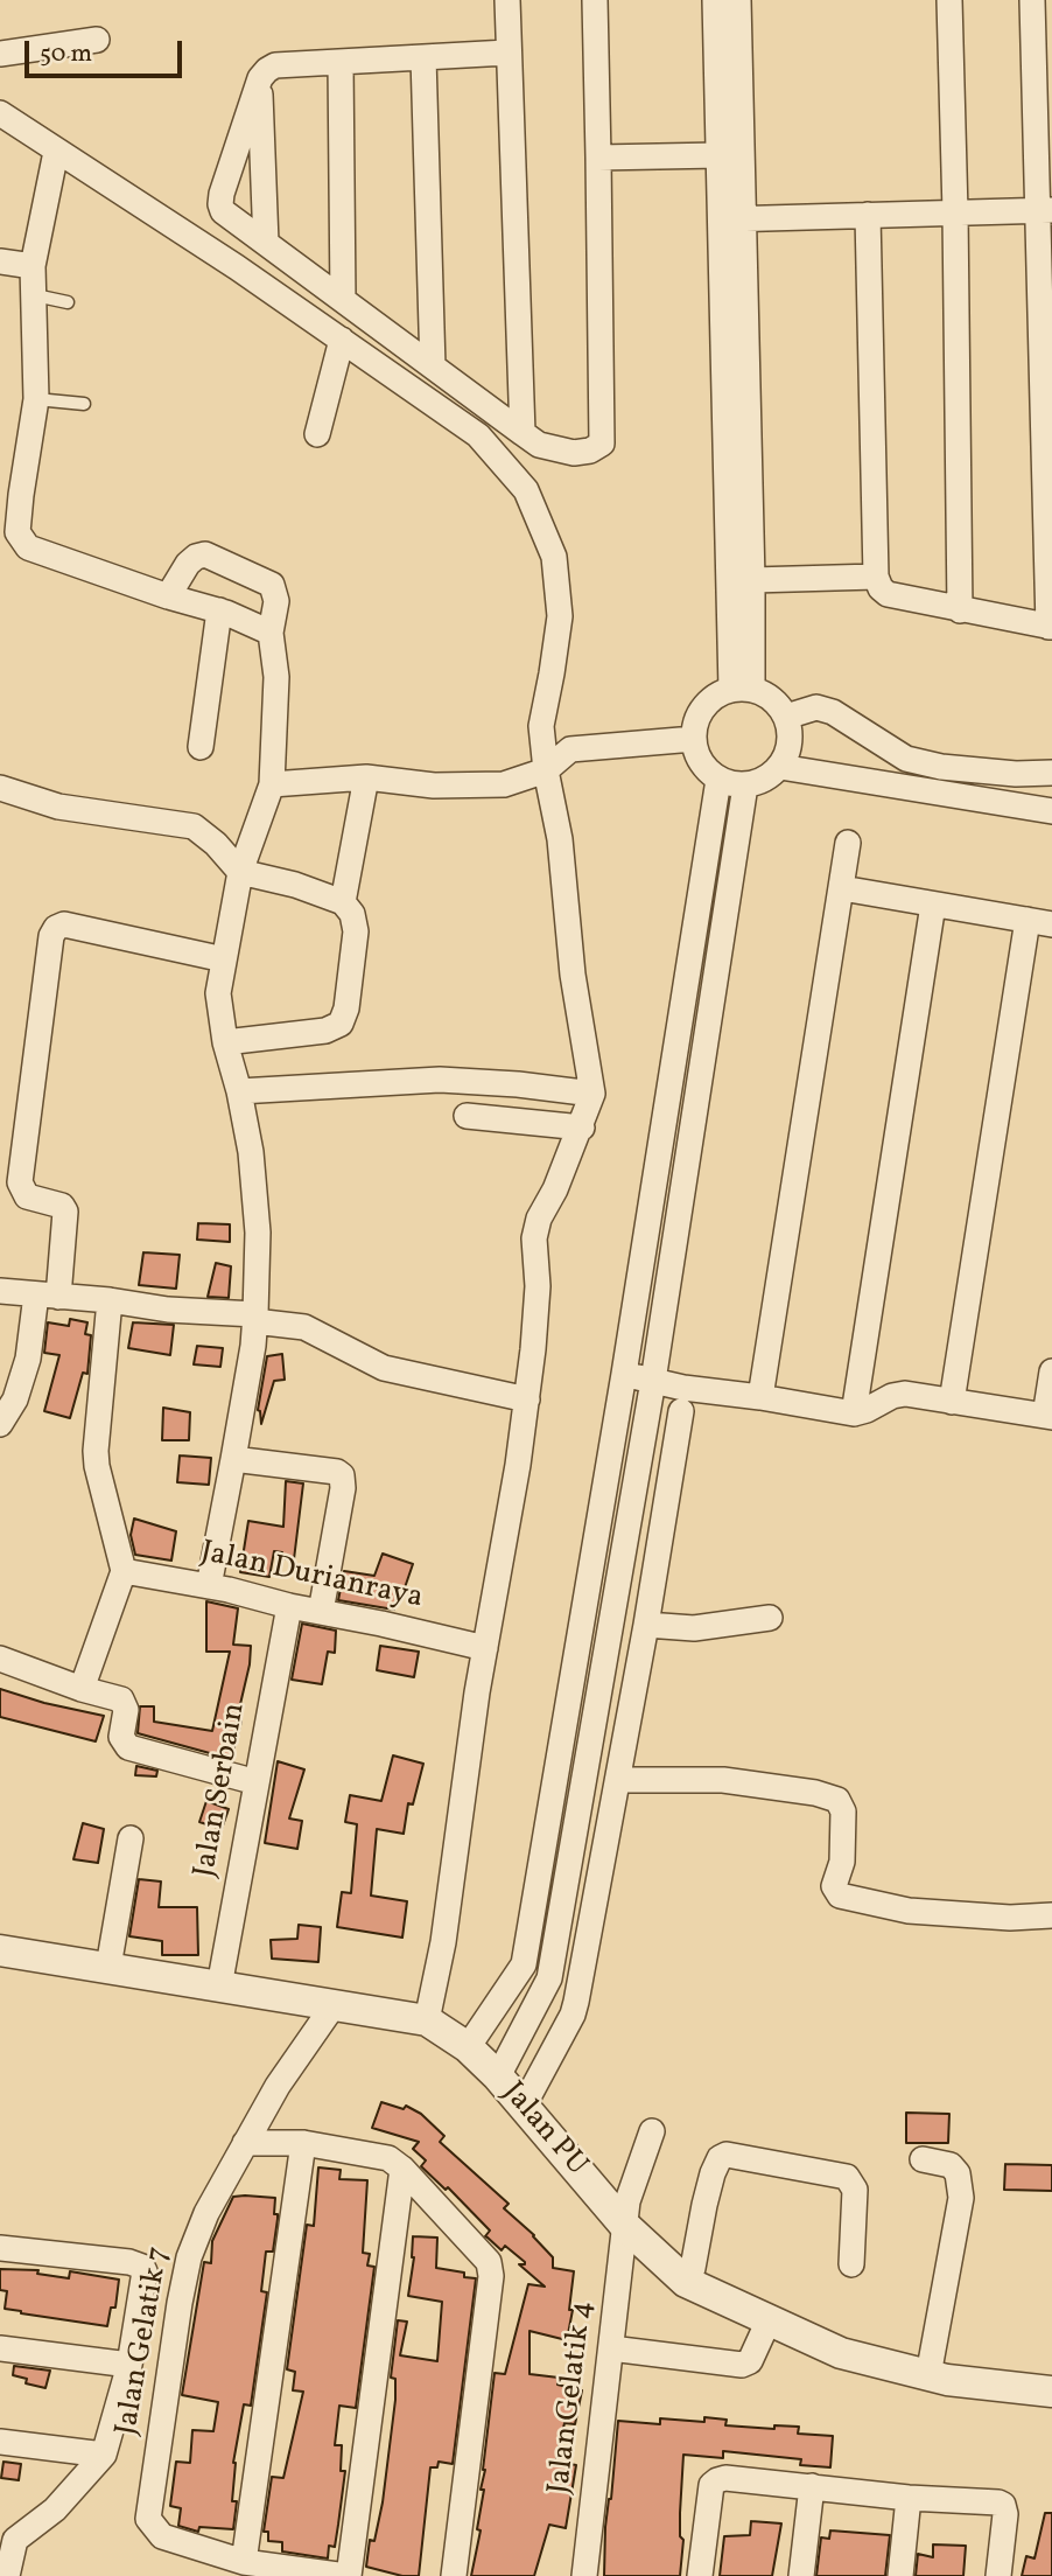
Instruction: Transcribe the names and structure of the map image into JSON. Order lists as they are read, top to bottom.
{
  "streets": {
    "street": [
      "Jalan Durianraya",
      "Jalan Serbain",
      "Jalan PU",
      "Jalan Gelatik 7",
      "Jalan Gelatik 4"
    ]
  },
  "crossings": [
    ["Jalan Durianraya", "Jalan Serbain"],
    ["Jalan Serbain", "Jalan PU"],
    ["Jalan PU", "Jalan Gelatik 7"],
    ["Jalan PU", "Jalan Gelatik 4"]
  ],
  "scale_bar": "50 m"
}
